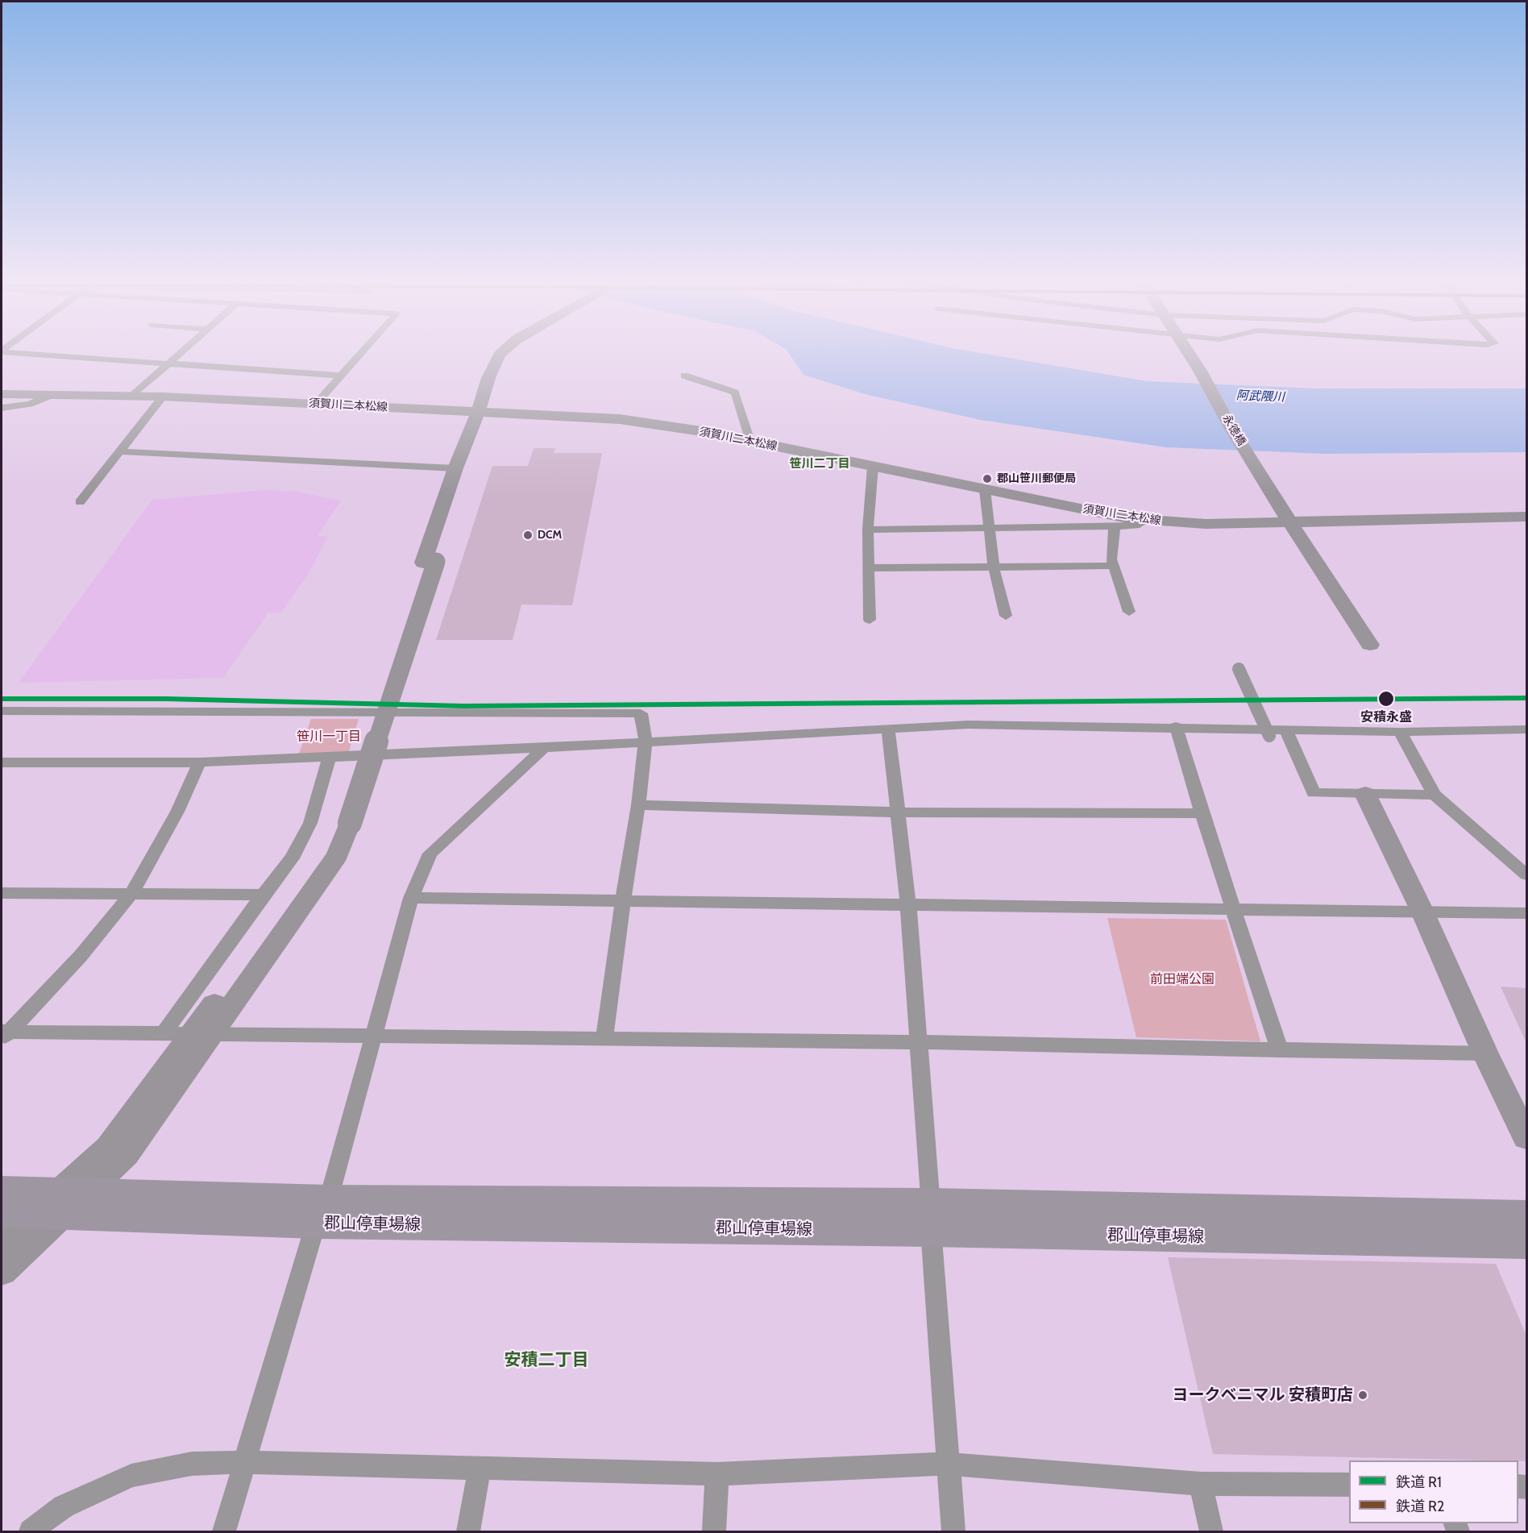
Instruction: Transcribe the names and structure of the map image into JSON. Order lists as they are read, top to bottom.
{
  "streets": {
    "main road": ["郡山停車場線"],
    "street": ["須賀川二本松線", "永徳橋"]
  },
  "crossings": [
    ["須賀川二本松線", "永徳橋"]
  ],
  "districts": ["笹川二丁目", "安積二丁目"],
  "water": ["阿武隈川"],
  "parks": ["笹川一丁目", "前田端公園"],
  "places": [
    "郡山笹川郵便局",
    "DCM",
    "安積永盛",
    "ヨークベニマル 安積町店"
  ],
  "lines": ["rail line R1"],
  "legend": ["鉄道 R1", "鉄道 R2"]
}
